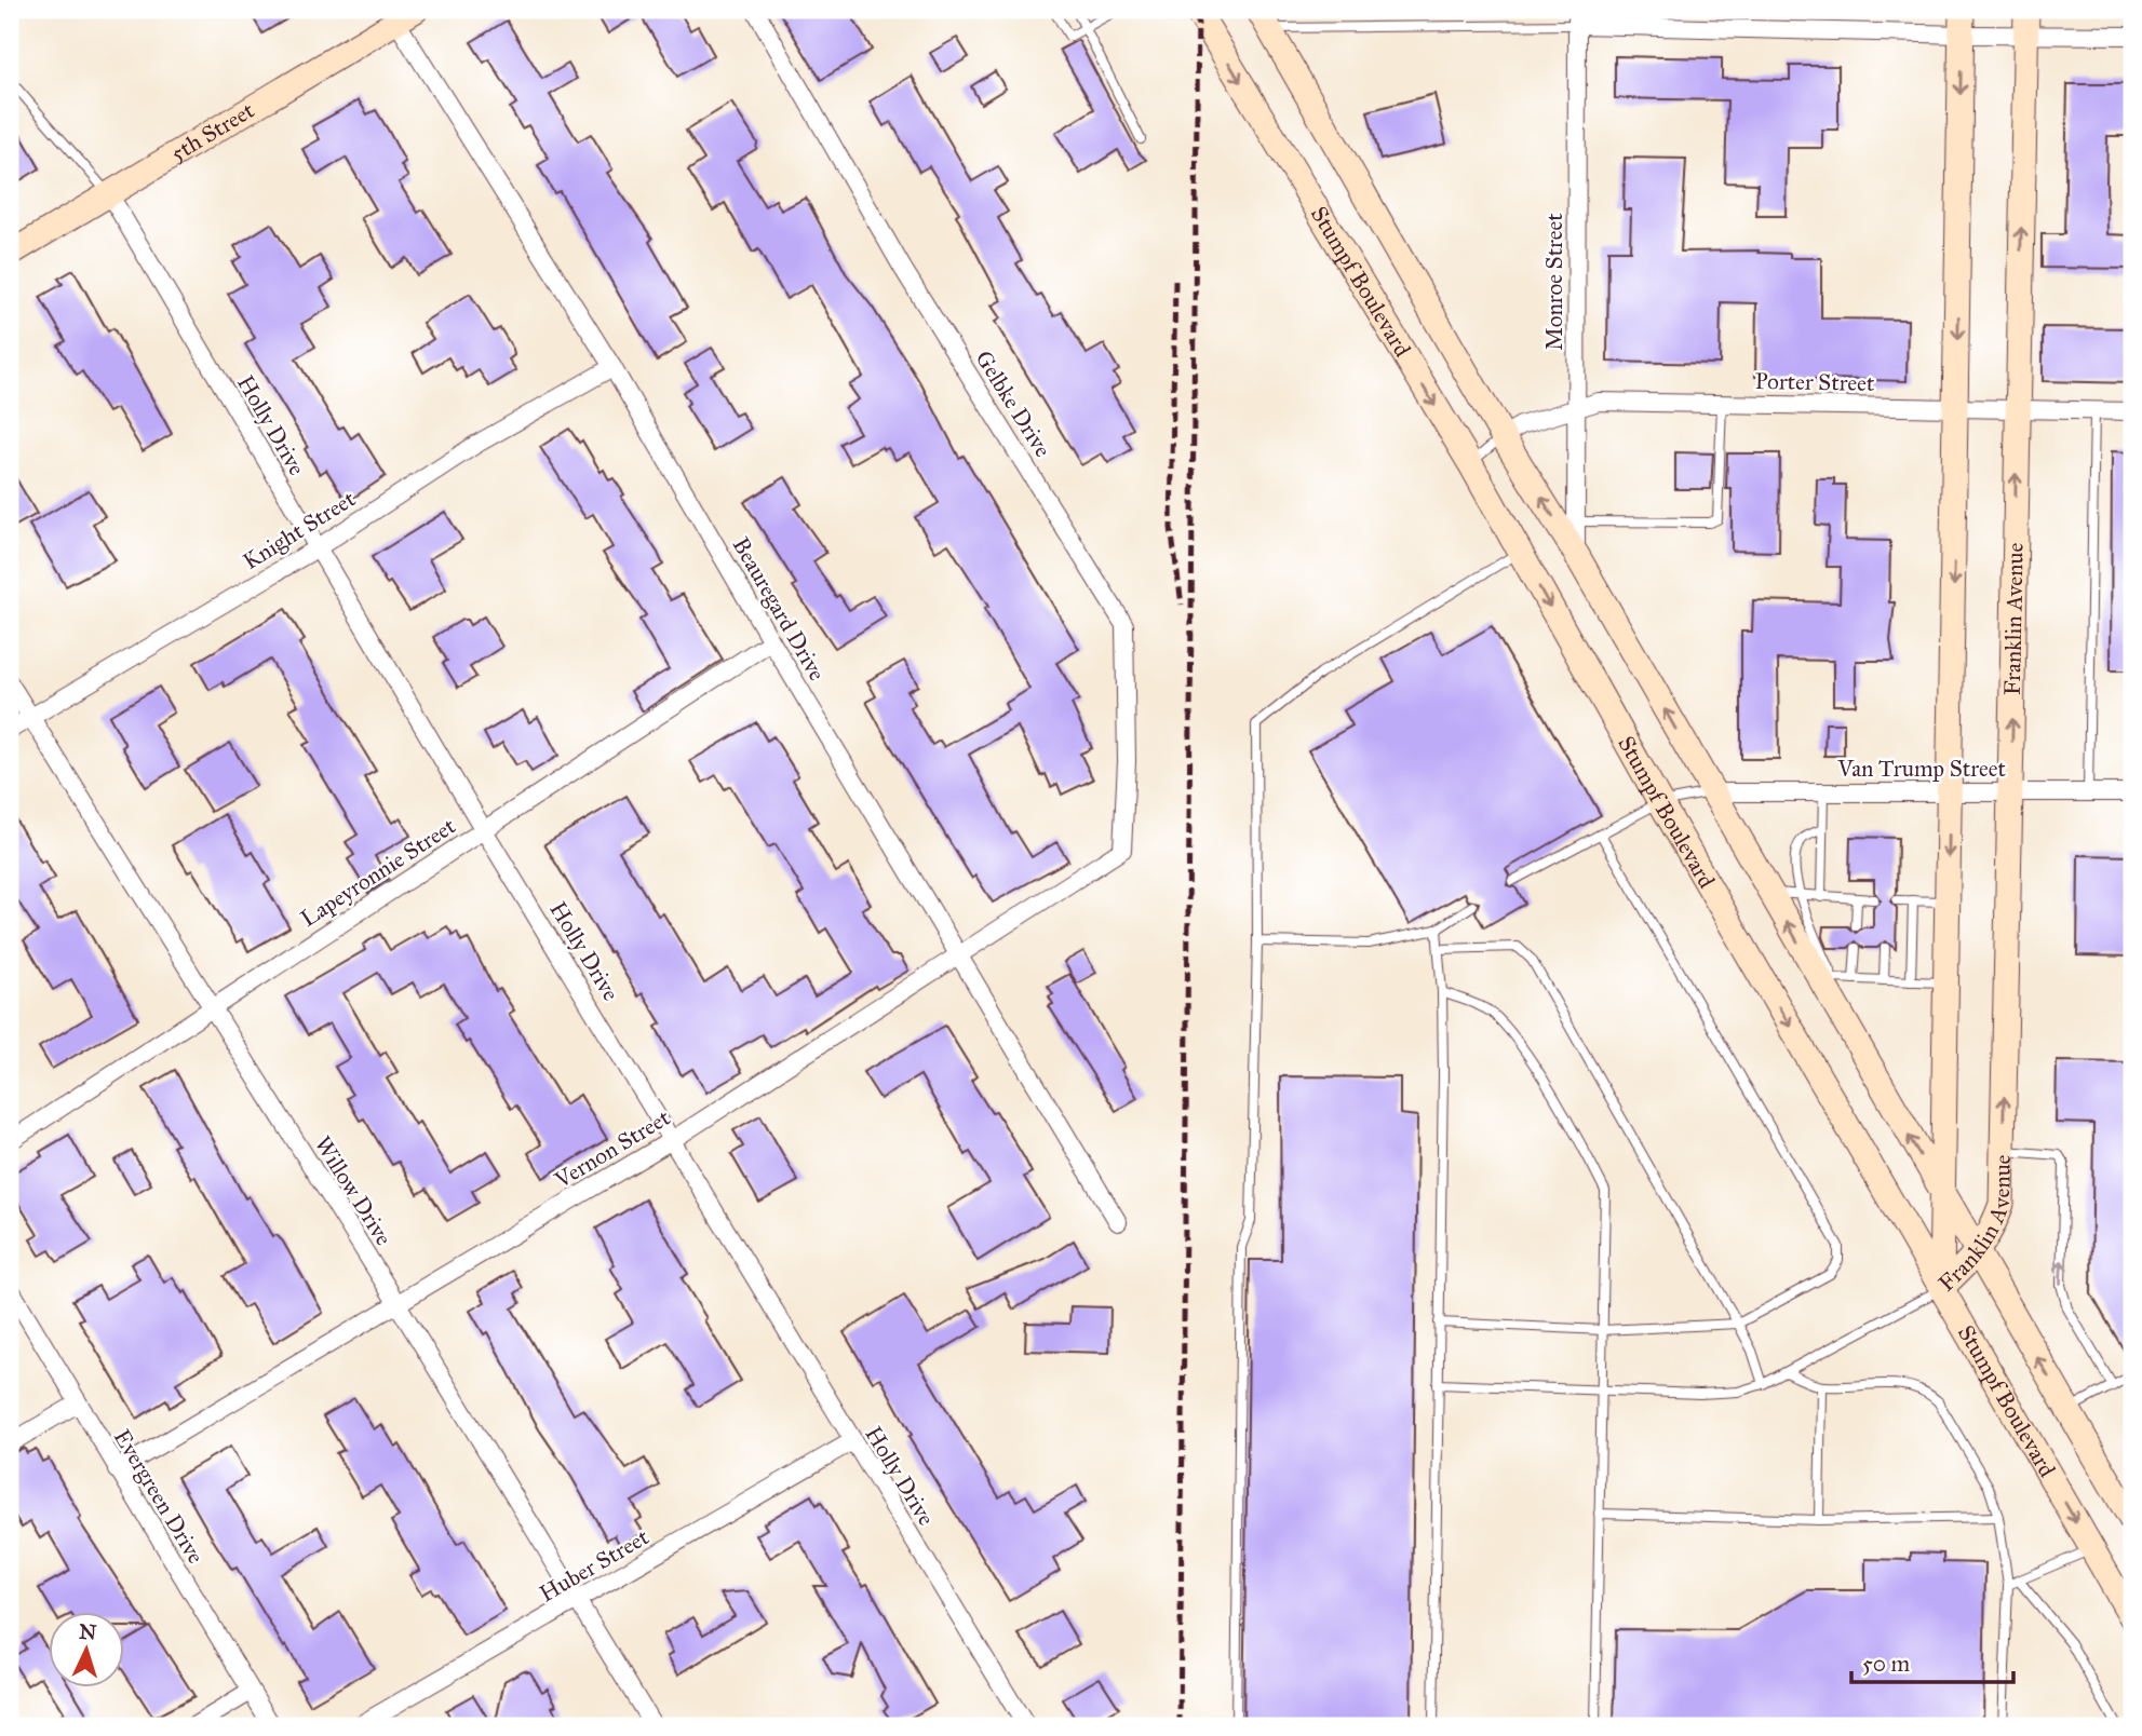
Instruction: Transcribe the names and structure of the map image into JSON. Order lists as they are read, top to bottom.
{
  "streets": {
    "main road": ["5th Street", "Stumpf Boulevard", "Franklin Avenue"],
    "street": [
      "Monroe Street",
      "Porter Street",
      "Gelbke Drive",
      "Holly Drive",
      "Knight Street",
      "Beauregard Drive",
      "Van Trump Street",
      "Lapeyronnie Street",
      "Vernon Street",
      "Willow Drive",
      "Evergreen Drive",
      "Huber Street"
    ]
  },
  "crossings": [
    ["5th Street", "Holly Drive"],
    ["5th Street", "Beauregard Drive"],
    ["Monroe Street", "Stumpf Boulevard"],
    ["Monroe Street", "Porter Street"],
    ["Stumpf Boulevard", "Porter Street"],
    ["Stumpf Boulevard", "Franklin Avenue"],
    ["Stumpf Boulevard", "Van Trump Street"],
    ["Porter Street", "Franklin Avenue"],
    ["Gelbke Drive", "Vernon Street"],
    ["Holly Drive", "Knight Street"],
    ["Holly Drive", "Lapeyronnie Street"],
    ["Holly Drive", "Vernon Street"],
    ["Holly Drive", "Huber Street"],
    ["Knight Street", "Beauregard Drive"],
    ["Knight Street", "Willow Drive"],
    ["Beauregard Drive", "Lapeyronnie Street"],
    ["Beauregard Drive", "Vernon Street"],
    ["Franklin Avenue", "Van Trump Street"],
    ["Lapeyronnie Street", "Willow Drive"],
    ["Vernon Street", "Willow Drive"],
    ["Vernon Street", "Evergreen Drive"],
    ["Willow Drive", "Huber Street"]
  ],
  "scale_bar": "50 m",
  "north": "top"
}
